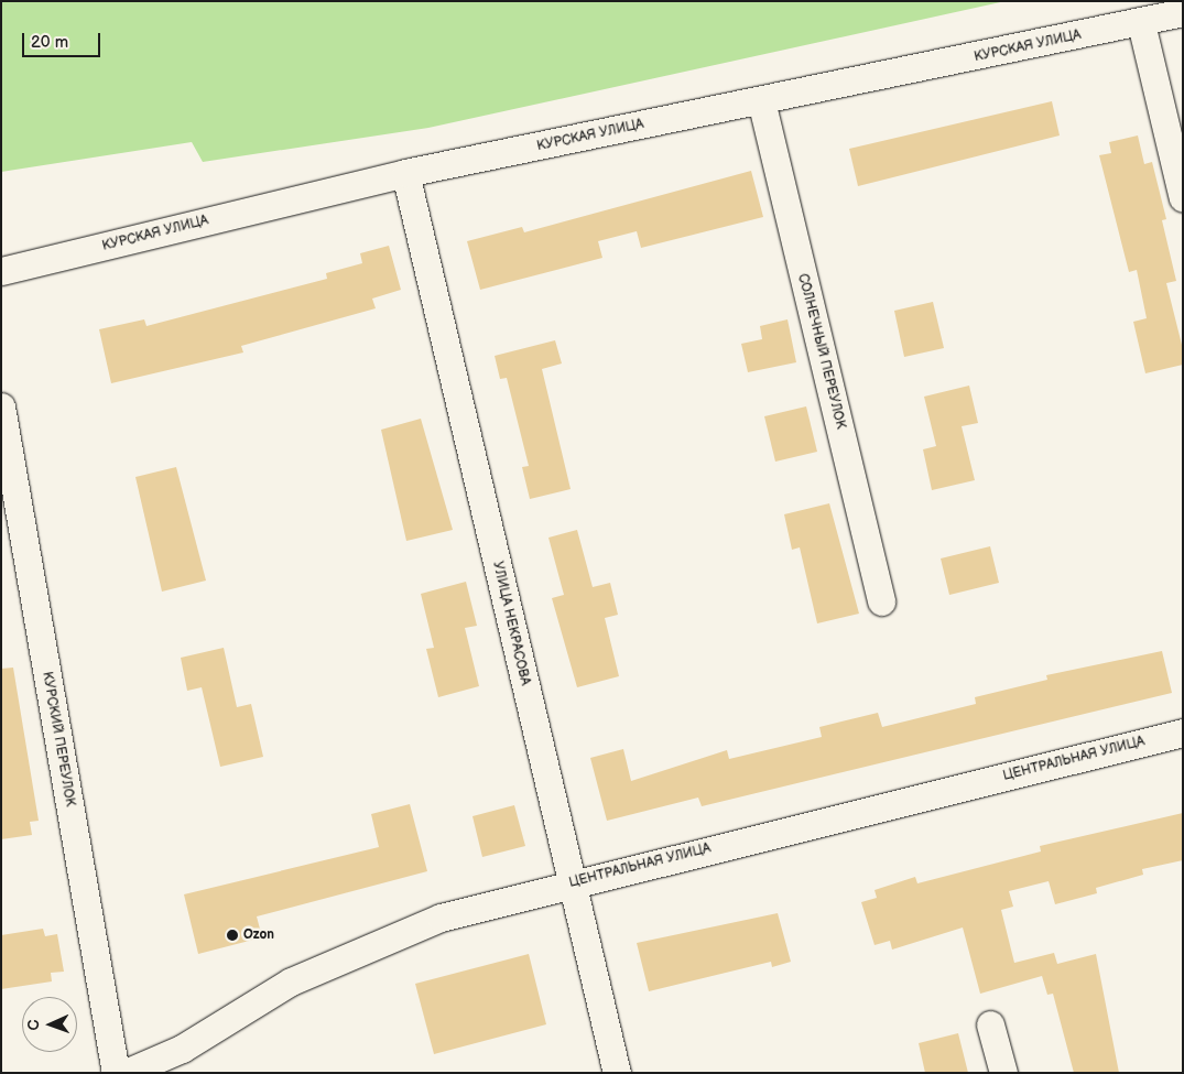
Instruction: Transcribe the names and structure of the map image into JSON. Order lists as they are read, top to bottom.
{
  "streets": {
    "street": [
      "КУРСКАЯ УЛИЦА",
      "СОЛНЕЧНЫЙ ПЕРЕУЛОК",
      "УЛИЦА НЕКРАСОВА",
      "КУРСКИЙ ПЕРЕУЛОК",
      "ЦЕНТРАЛЬНАЯ УЛИЦА"
    ]
  },
  "crossings": [
    ["КУРСКАЯ УЛИЦА", "СОЛНЕЧНЫЙ ПЕРЕУЛОК"],
    ["КУРСКАЯ УЛИЦА", "УЛИЦА НЕКРАСОВА"],
    ["УЛИЦА НЕКРАСОВА", "ЦЕНТРАЛЬНАЯ УЛИЦА"]
  ],
  "places": ["Ozon"],
  "scale_bar": "20 m",
  "north": "left"
}
